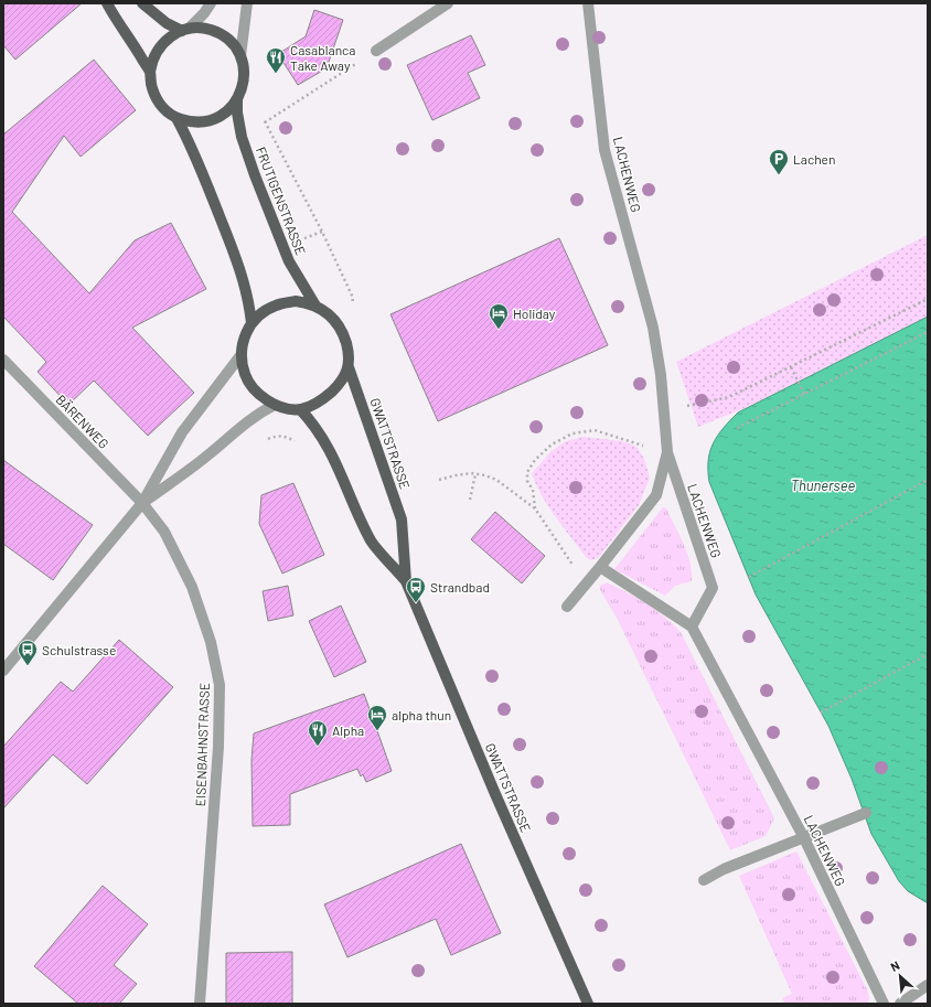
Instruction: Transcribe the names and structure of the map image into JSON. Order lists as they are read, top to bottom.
{
  "streets": {
    "main road": ["FRUTIGENSTRASSE", "GWATTSTRASSE"],
    "street": ["LACHENWEG", "BÄRENWEG", "EISENBAHNSTRASSE"]
  },
  "crossings": [
    ["FRUTIGENSTRASSE", "GWATTSTRASSE"],
    ["BÄRENWEG", "EISENBAHNSTRASSE"]
  ],
  "water": ["Thunersee"],
  "places": {
    "restaurant": ["Casablanca Take Away", "Alpha"],
    "parking": ["Lachen"],
    "hotel": ["Holiday", "alpha thun"],
    "bus stop": ["Strandbad", "Schulstrasse"]
  },
  "north": "top left"
}
